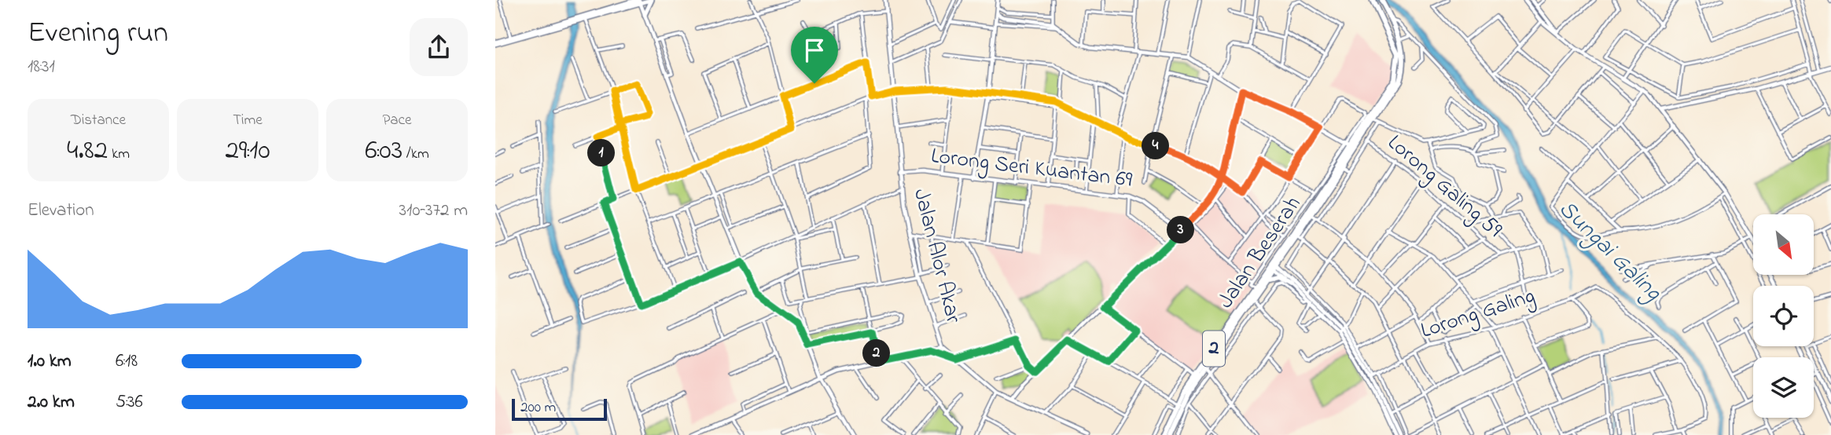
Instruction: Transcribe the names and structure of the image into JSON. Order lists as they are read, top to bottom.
{
  "streets": {
    "highway": ["Jalan Beserah", "2"],
    "street": [
      "Lorong Seri Kuantan 69",
      "Lorong Galing 59",
      "Jalan Alor Akar",
      "Lorong Galing"
    ]
  },
  "crossings": [
    ["Lorong Seri Kuantan 69", "Jalan Alor Akar"]
  ],
  "water": ["Sungai Galing"],
  "scale_bar": "200 m",
  "north": "bottom right",
  "page": {
    "heading": ["Evening run", "18:31"],
    "stats": [
      ["Distance", "4.82 km"],
      ["Time", "29:10"],
      ["Pace", "6:03 /km"]
    ],
    "pins": [
      "4",
      "1",
      "3",
      "2"
    ],
    "chart": ["Elevation", "310–372 m"],
    "list": [
      {
        "name": "1.0 km",
        "note": "6:18"
      },
      {
        "name": "2.0 km",
        "note": "5:36"
      }
    ],
    "scale": "200 m"
  }
}
